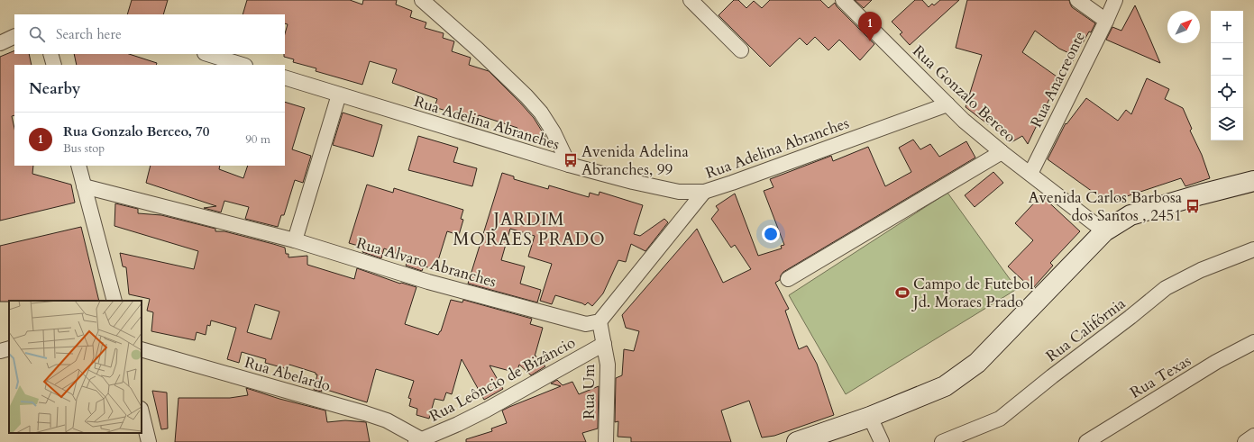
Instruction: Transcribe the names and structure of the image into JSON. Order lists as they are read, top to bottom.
{
  "streets": {
    "street": [
      "Rua Anacreonte",
      "Rua Gonzalo Berceo",
      "Rua Adelina Abranches",
      "Rua Alvaro Abranches",
      "Rua Califórnia",
      "Rua Abelardo",
      "Rua Texas",
      "Rua Leôncio de Bizâncio",
      "Rua Um"
    ]
  },
  "crossings": [
    ["Rua Anacreonte", "Rua Gonzalo Berceo"],
    ["Rua Gonzalo Berceo", "Rua Adelina Abranches"],
    ["Rua Alvaro Abranches", "Rua Um"],
    ["Rua Abelardo", "Rua Leôncio de Bizâncio"],
    ["Rua Leôncio de Bizâncio", "Rua Um"]
  ],
  "districts": ["JARDIM MORAES PRADO"],
  "places": {
    "bus stop": ["Avenida Adelina Abranches, 99", "Avenida Carlos Barbosa dos Santos , 2451"],
    "sports": ["Campo de Futebol Jd. Moraes Prado"]
  },
  "north": "top right",
  "page": {
    "map_buttons": ["+", "−"],
    "pins": "1",
    "search": "Search here",
    "heading": "Nearby",
    "list": [
      {
        "mark": "1",
        "name": "Rua Gonzalo Berceo, 70",
        "note": "Bus stop",
        "value": "90 m"
      }
    ]
  }
}
